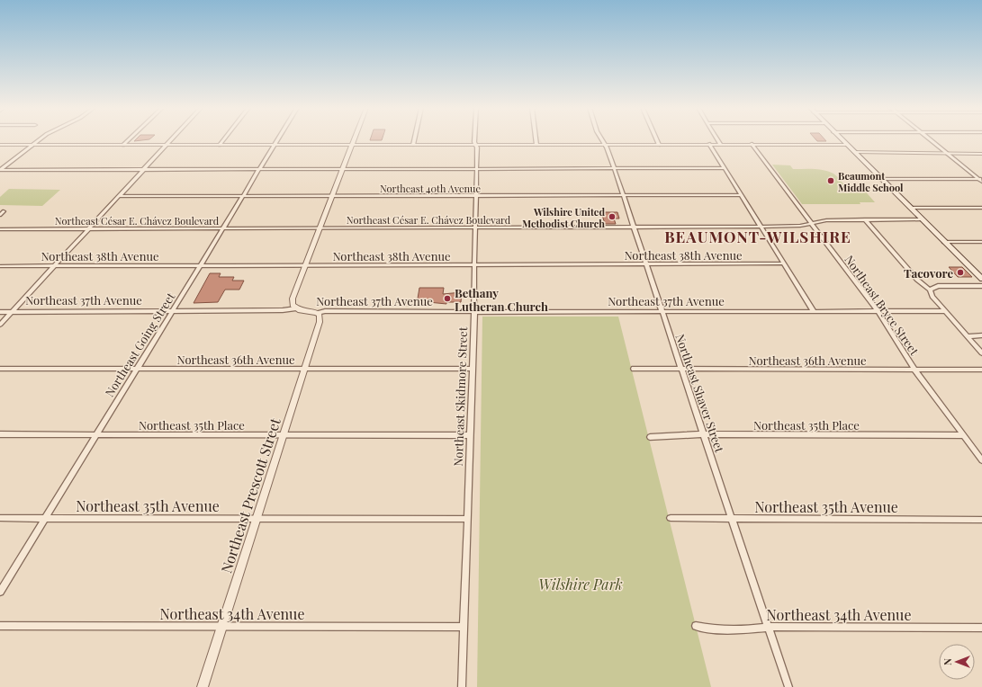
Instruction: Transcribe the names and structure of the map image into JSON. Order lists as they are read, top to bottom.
{
  "streets": {
    "street": [
      "Northeast 40th Avenue",
      "Northeast César E. Chávez Boulevard",
      "Northeast 38th Avenue",
      "Northeast 37th Avenue",
      "Northeast Bryce Street",
      "Northeast Going Street",
      "Northeast 36th Avenue",
      "Northeast Shaver Street",
      "Northeast Skidmore Street",
      "Northeast 35th Place",
      "Northeast Prescott Street",
      "Northeast 35th Avenue",
      "Northeast 34th Avenue"
    ]
  },
  "crossings": [
    ["Northeast 40th Avenue", "Northeast Going Street"],
    ["Northeast 40th Avenue", "Northeast Shaver Street"],
    ["Northeast 40th Avenue", "Northeast Skidmore Street"],
    ["Northeast César E. Chávez Boulevard", "Northeast Bryce Street"],
    ["Northeast César E. Chávez Boulevard", "Northeast Going Street"],
    ["Northeast César E. Chávez Boulevard", "Northeast Shaver Street"],
    ["Northeast César E. Chávez Boulevard", "Northeast Skidmore Street"],
    ["Northeast 38th Avenue", "Northeast Going Street"],
    ["Northeast 38th Avenue", "Northeast Shaver Street"],
    ["Northeast 38th Avenue", "Northeast Skidmore Street"],
    ["Northeast 37th Avenue", "Northeast Bryce Street"],
    ["Northeast 37th Avenue", "Northeast Going Street"],
    ["Northeast 37th Avenue", "Northeast Shaver Street"],
    ["Northeast 37th Avenue", "Northeast Skidmore Street"],
    ["Northeast 37th Avenue", "Northeast Prescott Street"],
    ["Northeast Bryce Street", "Northeast 36th Avenue"],
    ["Northeast Bryce Street", "Northeast 35th Place"],
    ["Northeast Going Street", "Northeast 36th Avenue"],
    ["Northeast Going Street", "Northeast 35th Place"],
    ["Northeast Going Street", "Northeast 35th Avenue"],
    ["Northeast 36th Avenue", "Northeast Shaver Street"],
    ["Northeast 36th Avenue", "Northeast Skidmore Street"],
    ["Northeast 36th Avenue", "Northeast Prescott Street"],
    ["Northeast Shaver Street", "Northeast 35th Place"],
    ["Northeast Shaver Street", "Northeast 35th Avenue"],
    ["Northeast Shaver Street", "Northeast 34th Avenue"],
    ["Northeast Skidmore Street", "Northeast 35th Place"],
    ["Northeast Skidmore Street", "Northeast 35th Avenue"],
    ["Northeast Skidmore Street", "Northeast 34th Avenue"],
    ["Northeast 35th Place", "Northeast Prescott Street"],
    ["Northeast Prescott Street", "Northeast 35th Avenue"],
    ["Northeast Prescott Street", "Northeast 34th Avenue"]
  ],
  "districts": ["BEAUMONT-WILSHIRE"],
  "parks": ["Wilshire Park"],
  "places": [
    "Beaumont Middle School",
    "Wilshire United Methodist Church",
    "Tacovore",
    "Bethany Lutheran Church"
  ],
  "north": "left"
}
